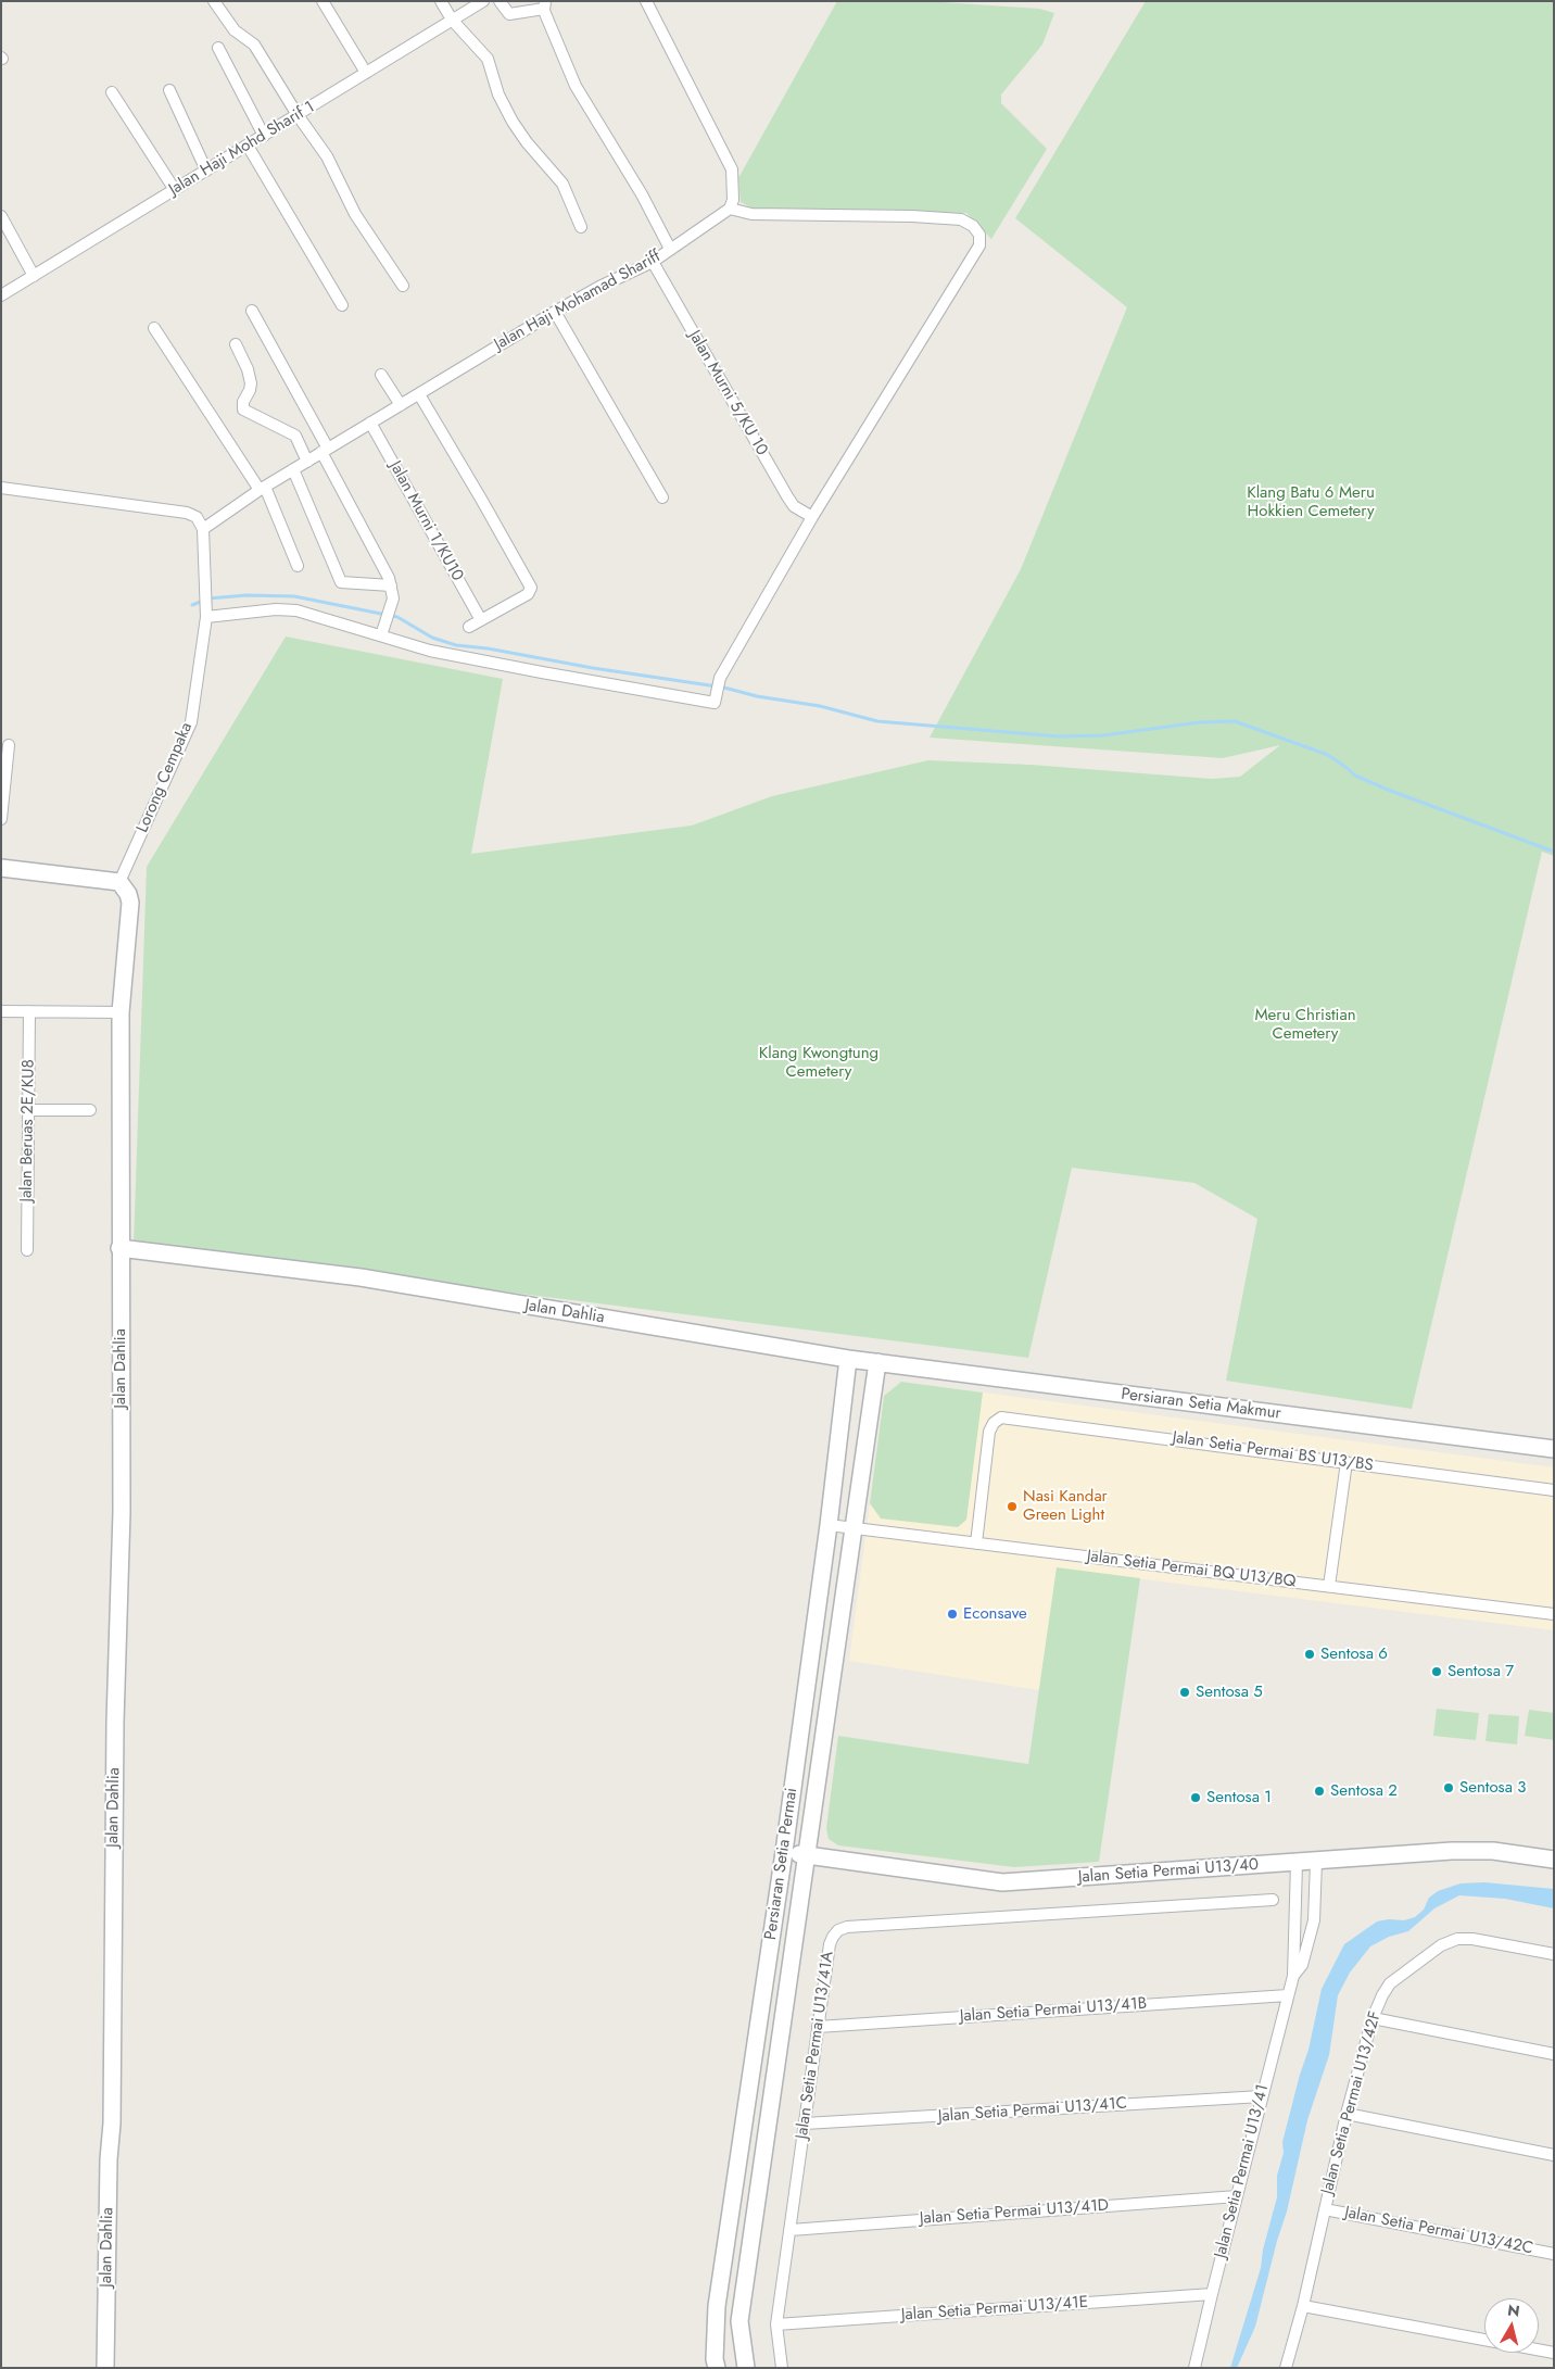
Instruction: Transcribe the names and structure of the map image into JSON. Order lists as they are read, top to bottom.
{
  "streets": {
    "street": [
      "Jalan Haji Mohd Sharif 1",
      "Jalan Haji Mohamad Shariff",
      "Jalan Murni 5/KU 10",
      "Jalan Murni 1/KU10",
      "Lorong Cempaka",
      "Jalan Beruas 2E/KU8",
      "Jalan Dahlia",
      "Persiaran Setia Makmur",
      "Jalan Setia Permai BS U13/BS",
      "Jalan Setia Permai BQ U13/BQ",
      "Persiaran Setia Permai",
      "Jalan Setia Permai U13/40",
      "Jalan Setia Permai U13/41B",
      "Jalan Setia Permai U13/41A",
      "Jalan Setia Permai U13/42F",
      "Jalan Setia Permai U13/41C",
      "Jalan Setia Permai U13/41",
      "Jalan Setia Permai U13/41D",
      "Jalan Setia Permai U13/42C",
      "Jalan Setia Permai U13/41E"
    ]
  },
  "crossings": [
    ["Jalan Haji Mohamad Shariff", "Jalan Murni 5/KU 10"],
    ["Jalan Haji Mohamad Shariff", "Jalan Murni 1/KU10"],
    ["Jalan Haji Mohamad Shariff", "Lorong Cempaka"],
    ["Lorong Cempaka", "Jalan Dahlia"],
    ["Jalan Dahlia", "Persiaran Setia Makmur"],
    ["Jalan Dahlia", "Persiaran Setia Permai"],
    ["Persiaran Setia Makmur", "Persiaran Setia Permai"],
    ["Jalan Setia Permai BS U13/BS", "Jalan Setia Permai BQ U13/BQ"],
    ["Jalan Setia Permai BQ U13/BQ", "Persiaran Setia Permai"],
    ["Persiaran Setia Permai", "Jalan Setia Permai U13/40"],
    ["Jalan Setia Permai U13/40", "Jalan Setia Permai U13/41"],
    ["Jalan Setia Permai U13/41B", "Jalan Setia Permai U13/41A"],
    ["Jalan Setia Permai U13/41B", "Jalan Setia Permai U13/41"],
    ["Jalan Setia Permai U13/41A", "Jalan Setia Permai U13/41C"],
    ["Jalan Setia Permai U13/41A", "Jalan Setia Permai U13/41D"],
    ["Jalan Setia Permai U13/41A", "Jalan Setia Permai U13/41E"],
    ["Jalan Setia Permai U13/42F", "Jalan Setia Permai U13/42C"],
    ["Jalan Setia Permai U13/41C", "Jalan Setia Permai U13/41"],
    ["Jalan Setia Permai U13/41", "Jalan Setia Permai U13/41D"],
    ["Jalan Setia Permai U13/41", "Jalan Setia Permai U13/41E"]
  ],
  "parks": ["Klang Batu 6 Meru Hokkien Cemetery", "Meru Christian Cemetery", "Klang Kwongtung Cemetery"],
  "places": [
    "Nasi Kandar Green Light",
    "Econsave",
    "Sentosa 6",
    "Sentosa 7",
    "Sentosa 5",
    "Sentosa 3",
    "Sentosa 2",
    "Sentosa 1"
  ],
  "north": "top"
}
